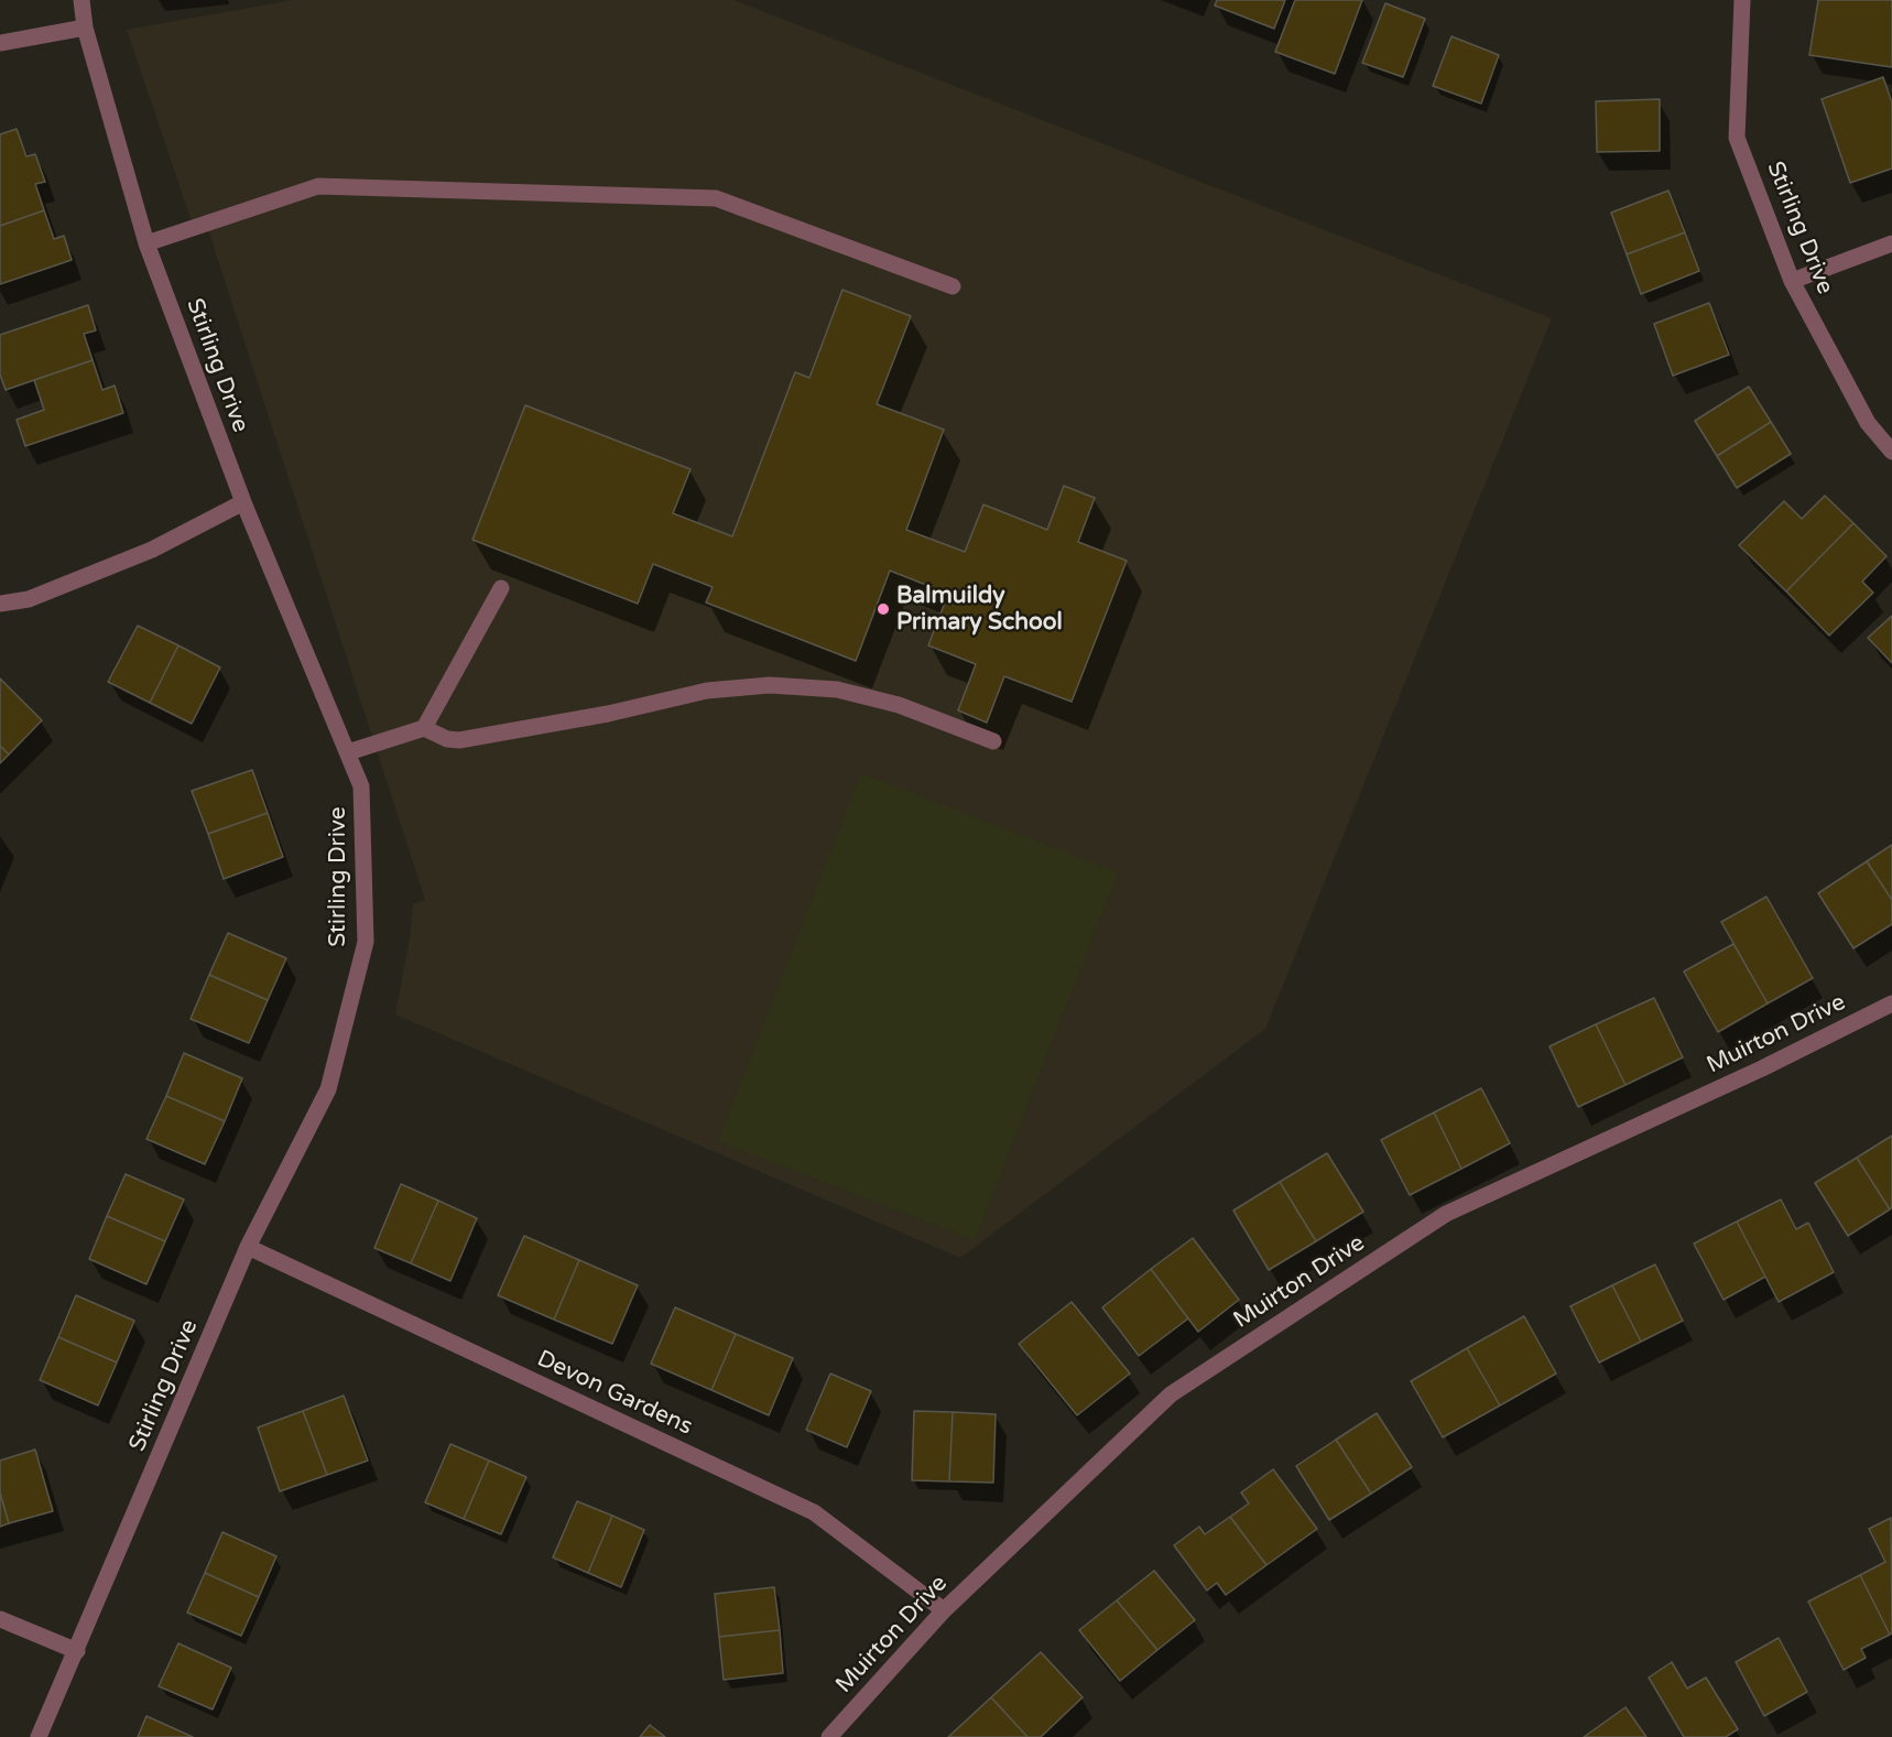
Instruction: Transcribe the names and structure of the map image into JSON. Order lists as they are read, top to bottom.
{
  "streets": {
    "street": ["Stirling Drive", "Muirton Drive", "Devon Gardens"]
  },
  "crossings": [
    ["Stirling Drive", "Devon Gardens"],
    ["Muirton Drive", "Devon Gardens"]
  ],
  "places": ["Balmuildy Primary School"]
}
